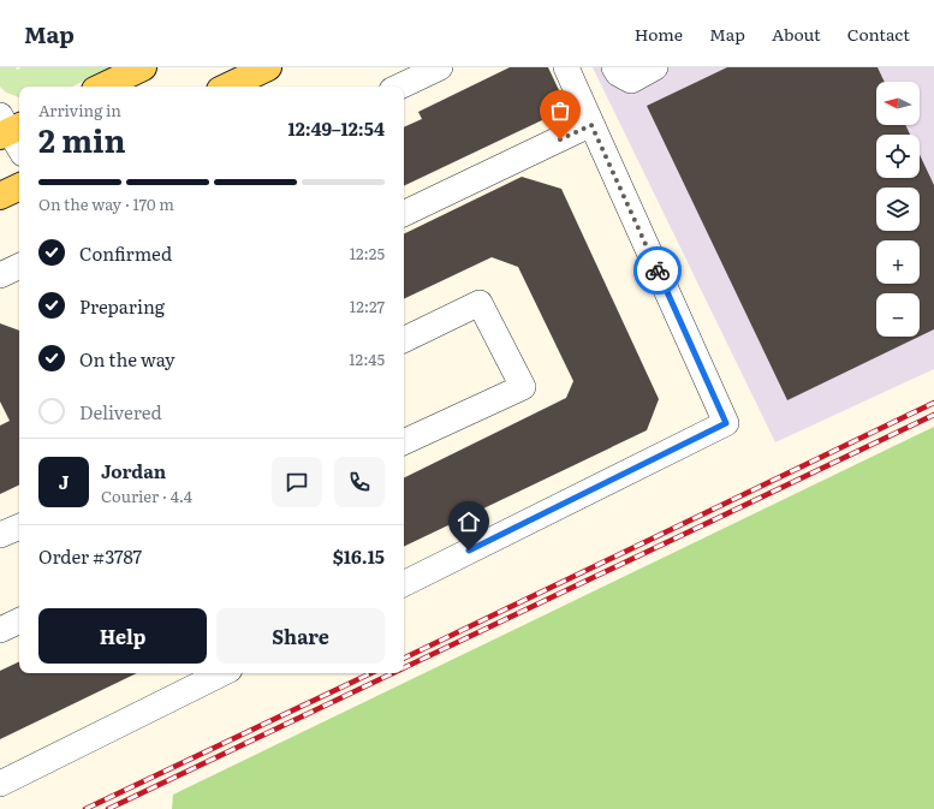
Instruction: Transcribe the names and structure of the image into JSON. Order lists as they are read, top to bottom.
{
  "north": "left",
  "page": {
    "header": "Map",
    "nav": [
      "Home",
      "Map",
      "About",
      "Contact"
    ],
    "map_buttons": ["+", "−"],
    "heading": ["2 min", "Arriving in", "12:49–12:54"],
    "panel": [
      "Jordan",
      "Courier · 4.4",
      "Order #3787",
      "$16.15"
    ],
    "bar": "On the way · 170 m",
    "list": [
      ["Confirmed", "12:25"],
      ["Preparing", "12:27"],
      ["On the way", "12:45"],
      "Delivered"
    ],
    "round": "J",
    "buttons": ["Help", "Share"]
  }
}
